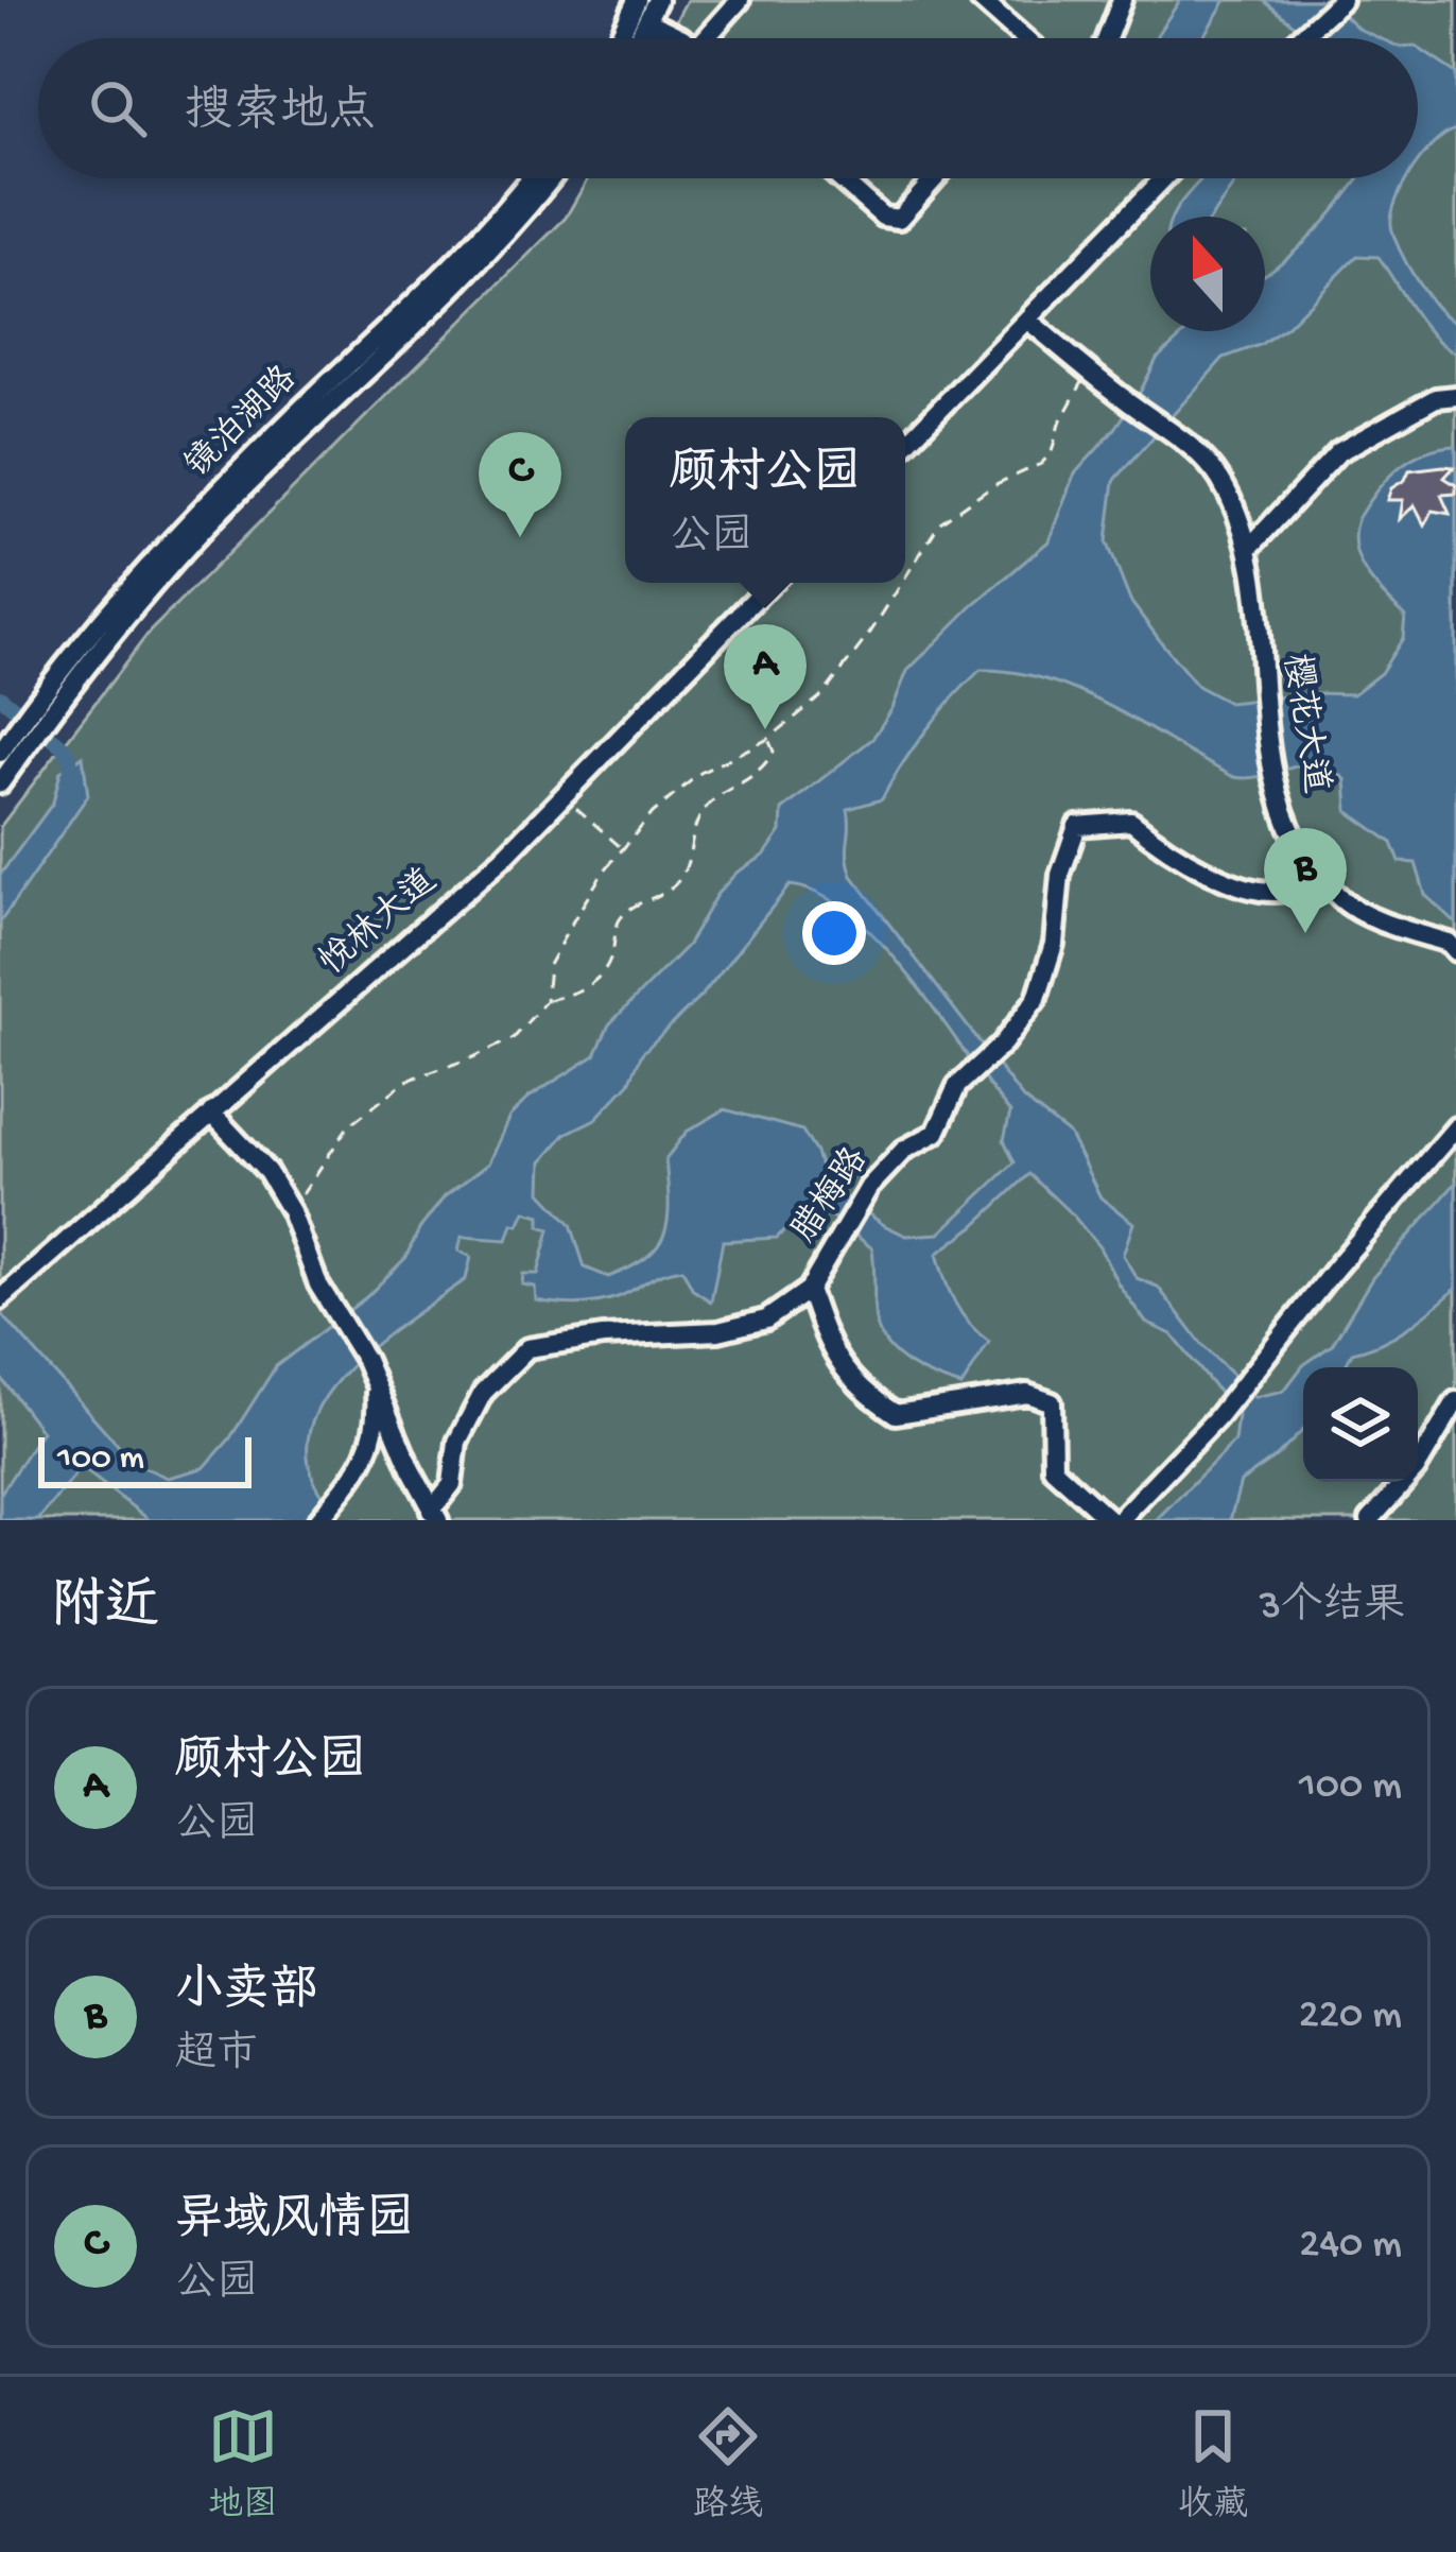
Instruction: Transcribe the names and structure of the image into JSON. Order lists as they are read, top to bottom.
{
  "streets": {
    "street": [
      "镜泊湖路",
      "樱花大道",
      "悦林大道",
      "腊梅路"
    ]
  },
  "crossings": [
    ["樱花大道", "腊梅路"]
  ],
  "scale_bar": "100 m",
  "north": "top",
  "page": {
    "search": "搜索地点",
    "popup": ["顾村公园", "公园"],
    "pins": ["C", "A", "B"],
    "scale": "100 m",
    "heading": ["附近", "3个结果"],
    "list": [
      {
        "mark": "A",
        "name": "顾村公园",
        "note": "公园",
        "value": "100 m"
      },
      {
        "mark": "B",
        "name": "小卖部",
        "note": "超市",
        "value": "220 m"
      },
      {
        "mark": "C",
        "name": "异域风情园",
        "note": "公园",
        "value": "240 m"
      }
    ],
    "nav": ["地图", "路线", "收藏"]
  }
}
